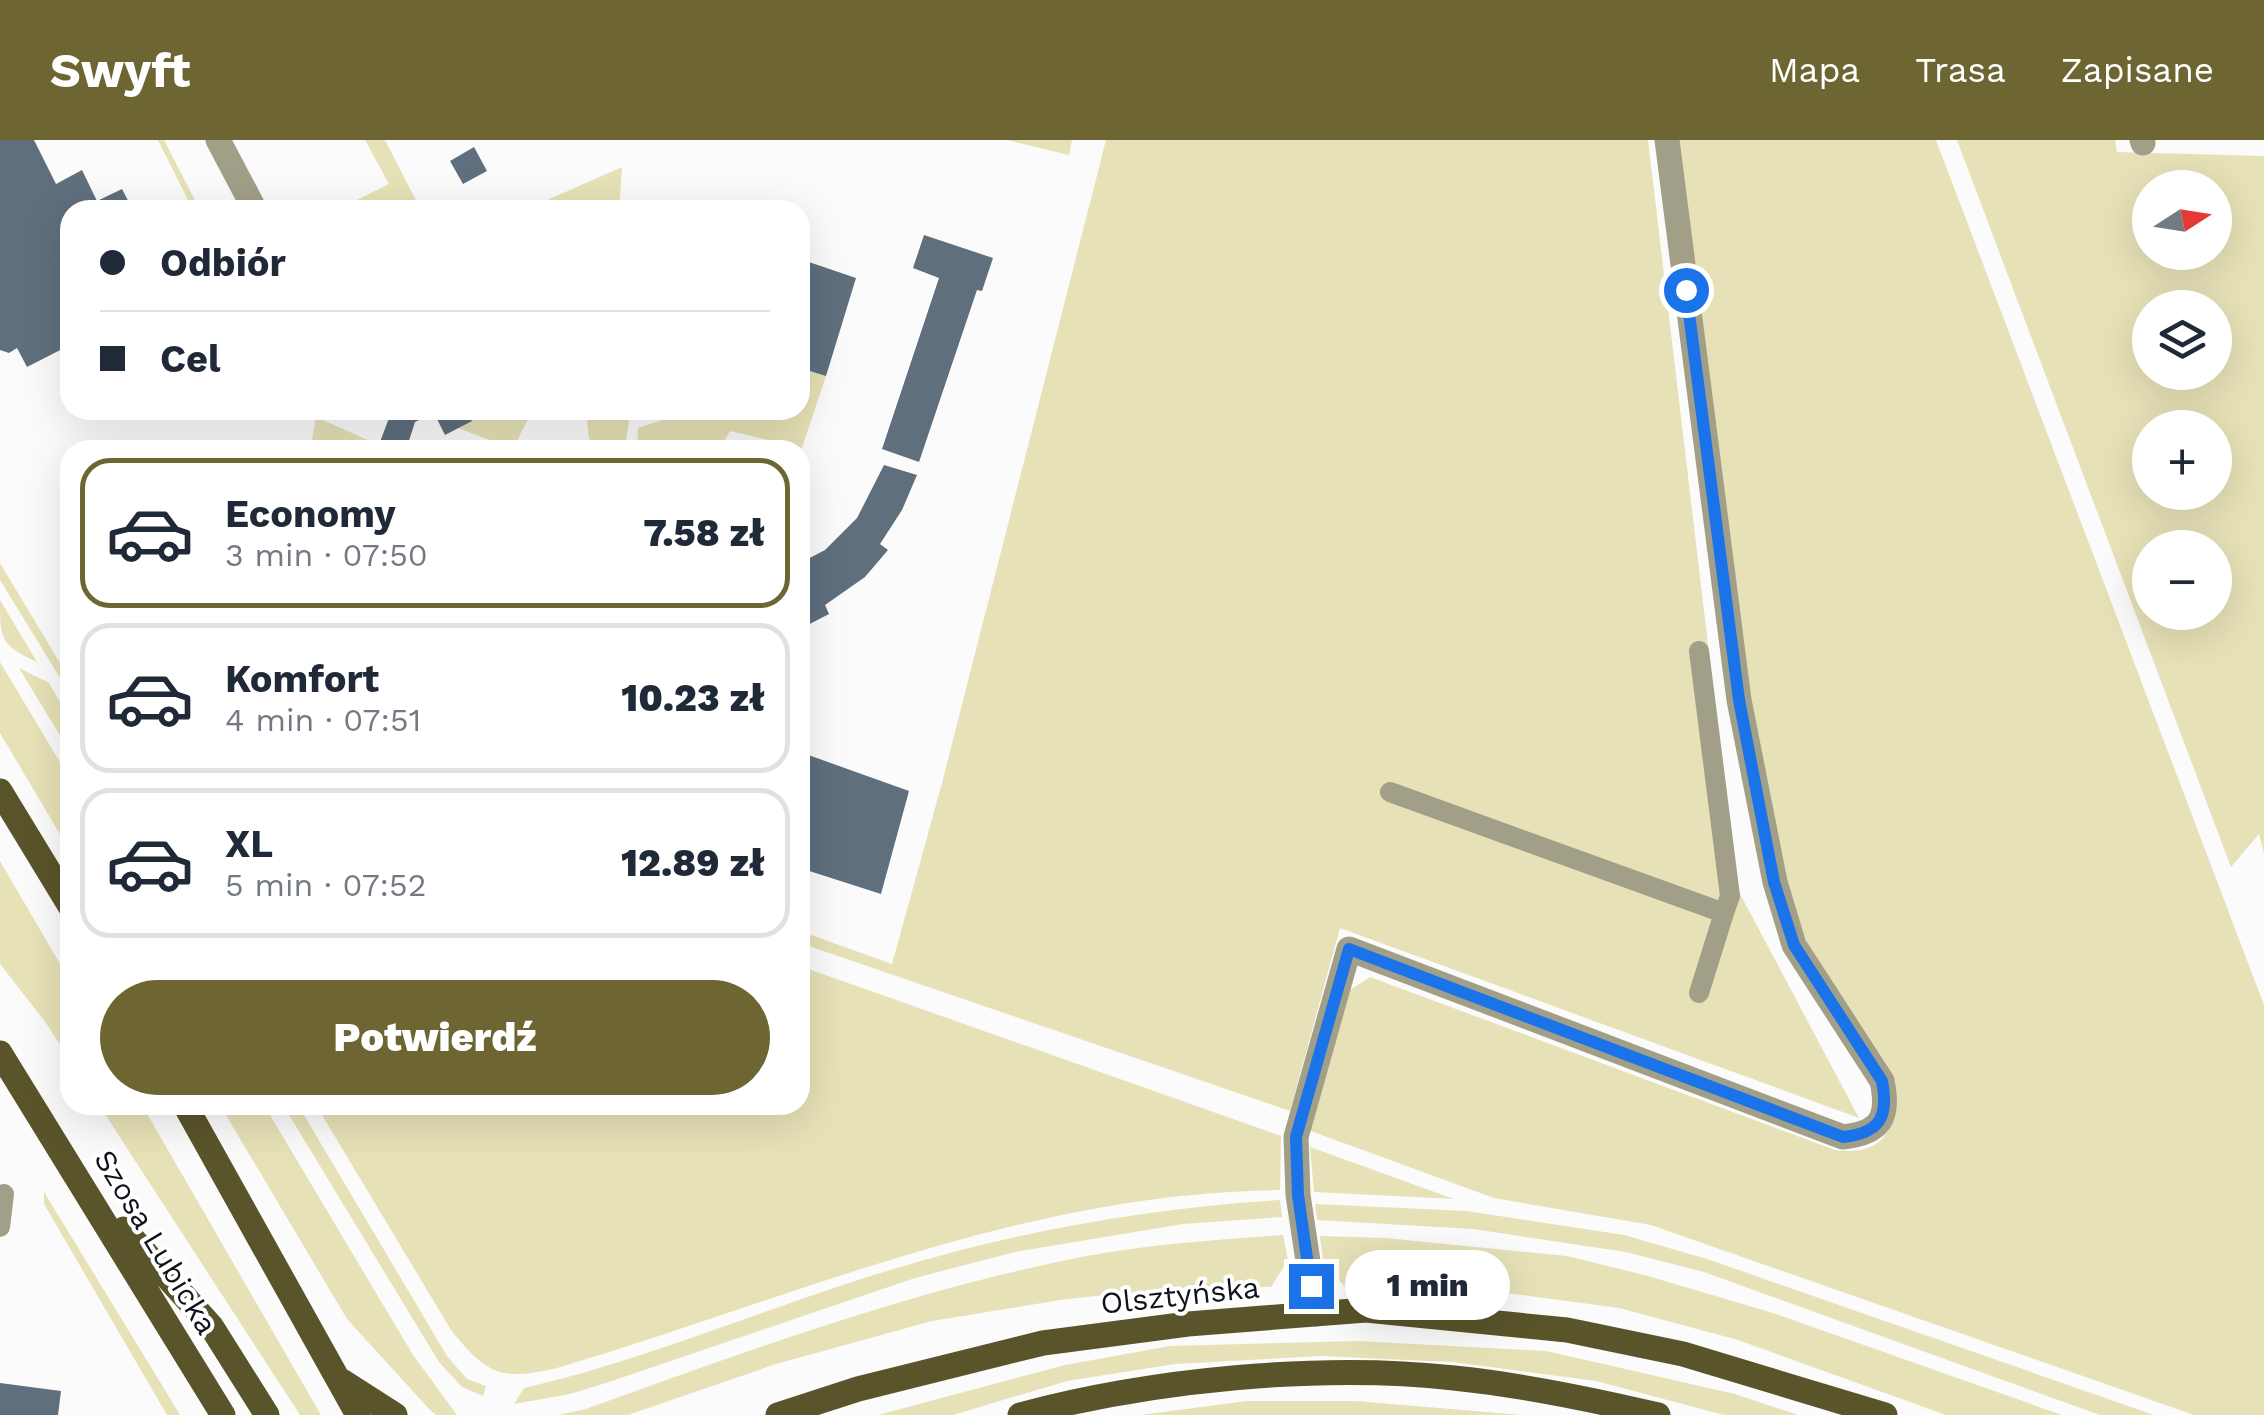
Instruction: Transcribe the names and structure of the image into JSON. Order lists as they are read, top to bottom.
{
  "streets": {
    "main road": ["Szosa Lubicka", "Olsztyńska"]
  },
  "north": "right",
  "page": {
    "header": "Swyft",
    "nav": ["Mapa", "Trasa", "Zapisane"],
    "map_buttons": ["+", "−"],
    "banner": ["Odbiór", "Cel"],
    "list": [
      {
        "name": "Economy",
        "note": "3 min · 07:50",
        "value": "7.58 zł"
      },
      {
        "name": "Komfort",
        "note": "4 min · 07:51",
        "value": "10.23 zł"
      },
      {
        "name": "XL",
        "note": "5 min · 07:52",
        "value": "12.89 zł"
      }
    ],
    "buttons": "Potwierdź",
    "bubble": "1 min"
  }
}
